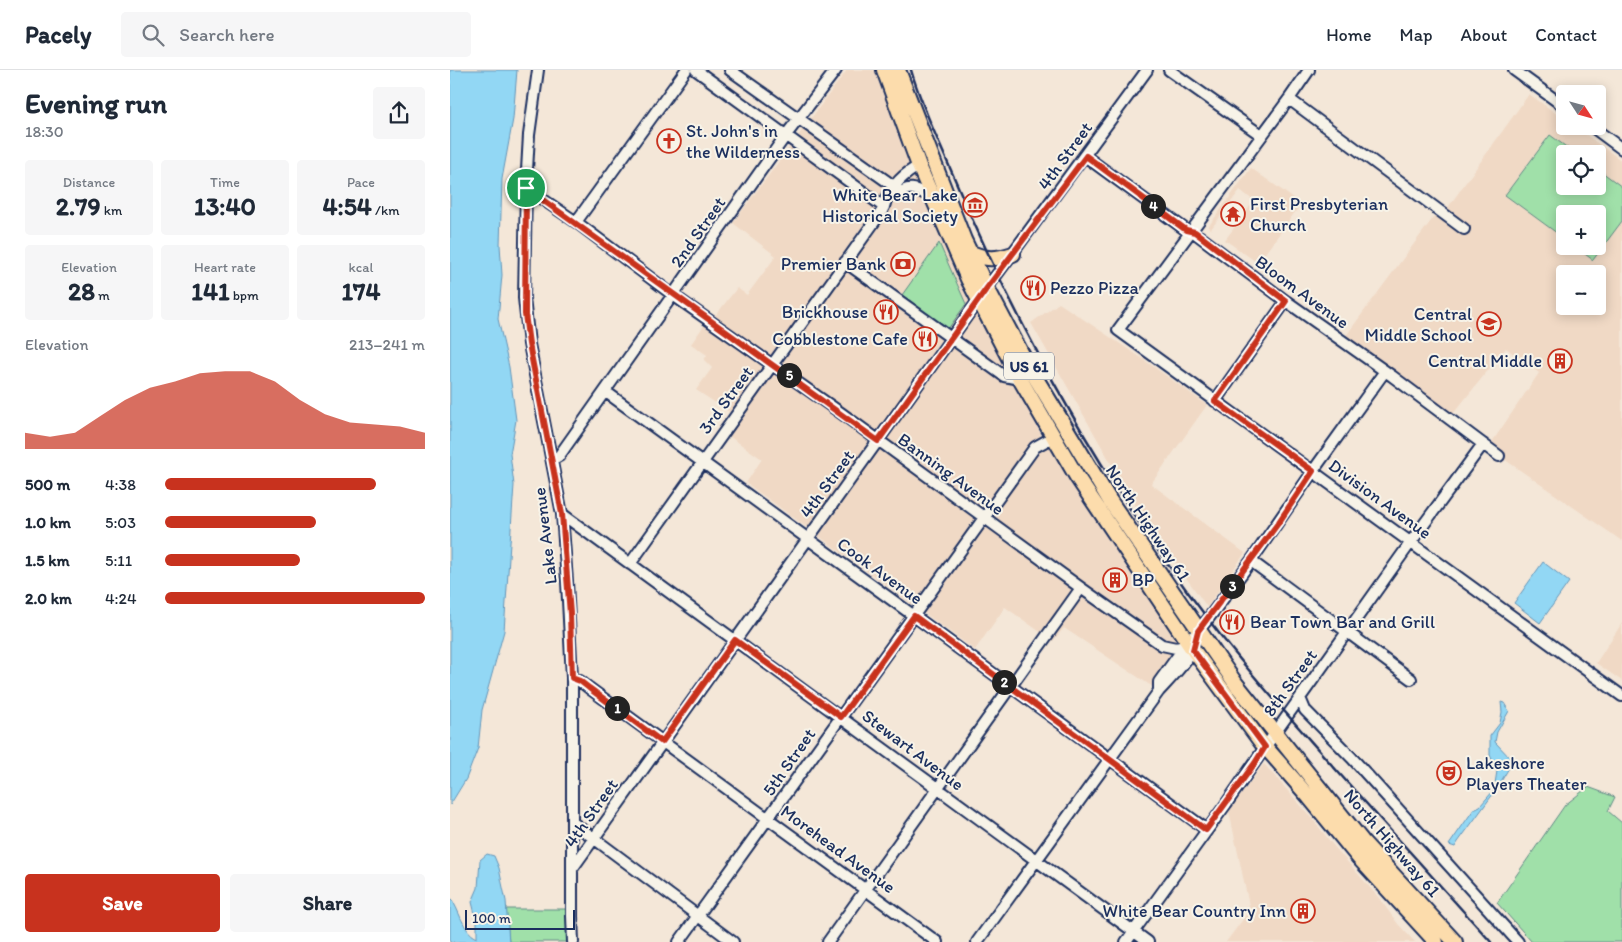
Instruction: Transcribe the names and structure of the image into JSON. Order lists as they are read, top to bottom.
{
  "streets": {
    "main road": ["US 61", "North Highway 61"],
    "street": [
      "4th Street",
      "2nd Street",
      "Bloom Avenue",
      "3rd Street",
      "Banning Avenue",
      "Division Avenue",
      "Lake Avenue",
      "Cook Avenue",
      "8th Street",
      "Stewart Avenue",
      "5th Street",
      "Morehead Avenue"
    ]
  },
  "crossings": [
    ["4th Street", "Bloom Avenue"],
    ["4th Street", "Banning Avenue"],
    ["4th Street", "North Highway 61"],
    ["4th Street", "Lake Avenue"],
    ["4th Street", "Cook Avenue"],
    ["4th Street", "Stewart Avenue"],
    ["4th Street", "Morehead Avenue"],
    ["2nd Street", "Banning Avenue"],
    ["2nd Street", "Lake Avenue"],
    ["2nd Street", "Cook Avenue"],
    ["Bloom Avenue", "Division Avenue"],
    ["Bloom Avenue", "8th Street"],
    ["3rd Street", "Banning Avenue"],
    ["3rd Street", "North Highway 61"],
    ["3rd Street", "Cook Avenue"],
    ["3rd Street", "Stewart Avenue"],
    ["Banning Avenue", "Lake Avenue"],
    ["Banning Avenue", "5th Street"],
    ["Division Avenue", "8th Street"],
    ["North Highway 61", "8th Street"],
    ["North Highway 61", "5th Street"],
    ["Lake Avenue", "Stewart Avenue"],
    ["Lake Avenue", "Morehead Avenue"],
    ["Cook Avenue", "8th Street"],
    ["Cook Avenue", "5th Street"],
    ["8th Street", "Stewart Avenue"],
    ["Stewart Avenue", "5th Street"],
    ["5th Street", "Morehead Avenue"]
  ],
  "places": {
    "church": ["St. John's in the Wilderness"],
    "museum": ["White Bear Lake Historical Society"],
    "temple": ["First Presbyterian Church"],
    "bank": ["Premier Bank"],
    "restaurant": [
      "Pezzo Pizza",
      "Brickhouse",
      "Cobblestone Cafe",
      "Bear Town Bar and Grill"
    ],
    "school or university": ["Central Middle School"],
    "building": ["Central Middle", "BP", "White Bear Country Inn"],
    "theatre": ["Lakeshore Players Theater"]
  },
  "scale_bar": "100 m",
  "north": "bottom right",
  "page": {
    "header": "Pacely",
    "search": "Search here",
    "nav": [
      "Home",
      "Map",
      "About",
      "Contact"
    ],
    "heading": ["Evening run", "18:30"],
    "map_buttons": ["+", "−"],
    "stats": [
      ["Distance", "2.79 km"],
      ["Time", "13:40"],
      ["Pace", "4:54 /km"],
      ["Elevation", "28 m"],
      ["Heart rate", "141 bpm"],
      ["kcal", "174"]
    ],
    "pins": [
      "4",
      "5",
      "3",
      "2",
      "1"
    ],
    "chart": ["Elevation", "213–241 m"],
    "list": [
      {
        "name": "500 m",
        "note": "4:38"
      },
      {
        "name": "1.0 km",
        "note": "5:03"
      },
      {
        "name": "1.5 km",
        "note": "5:11"
      },
      {
        "name": "2.0 km",
        "note": "4:24"
      }
    ],
    "buttons": ["Save", "Share"],
    "scale": "100 m"
  }
}
